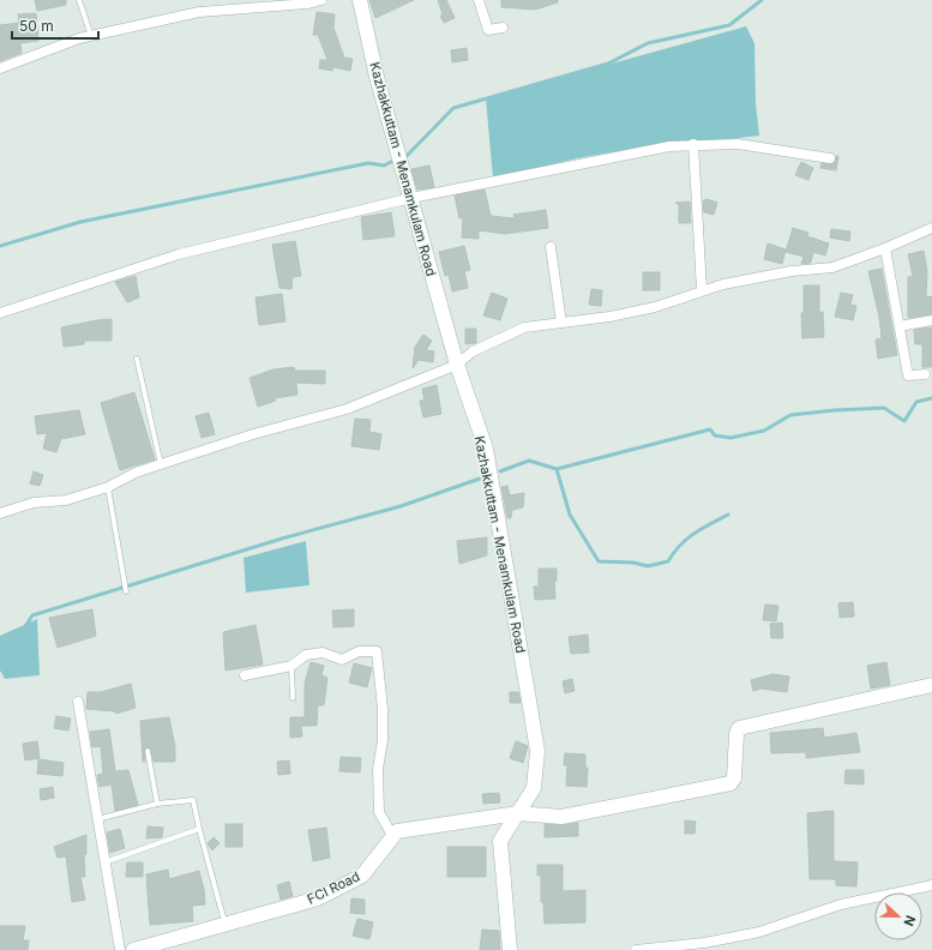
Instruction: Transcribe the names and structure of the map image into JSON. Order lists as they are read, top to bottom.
{
  "streets": {
    "main road": ["Kazhakkuttam - Menamkulam Road", "FCI Road"]
  },
  "crossings": [
    ["Kazhakkuttam - Menamkulam Road", "FCI Road"]
  ],
  "scale_bar": "50 m",
  "north": "right"
}
